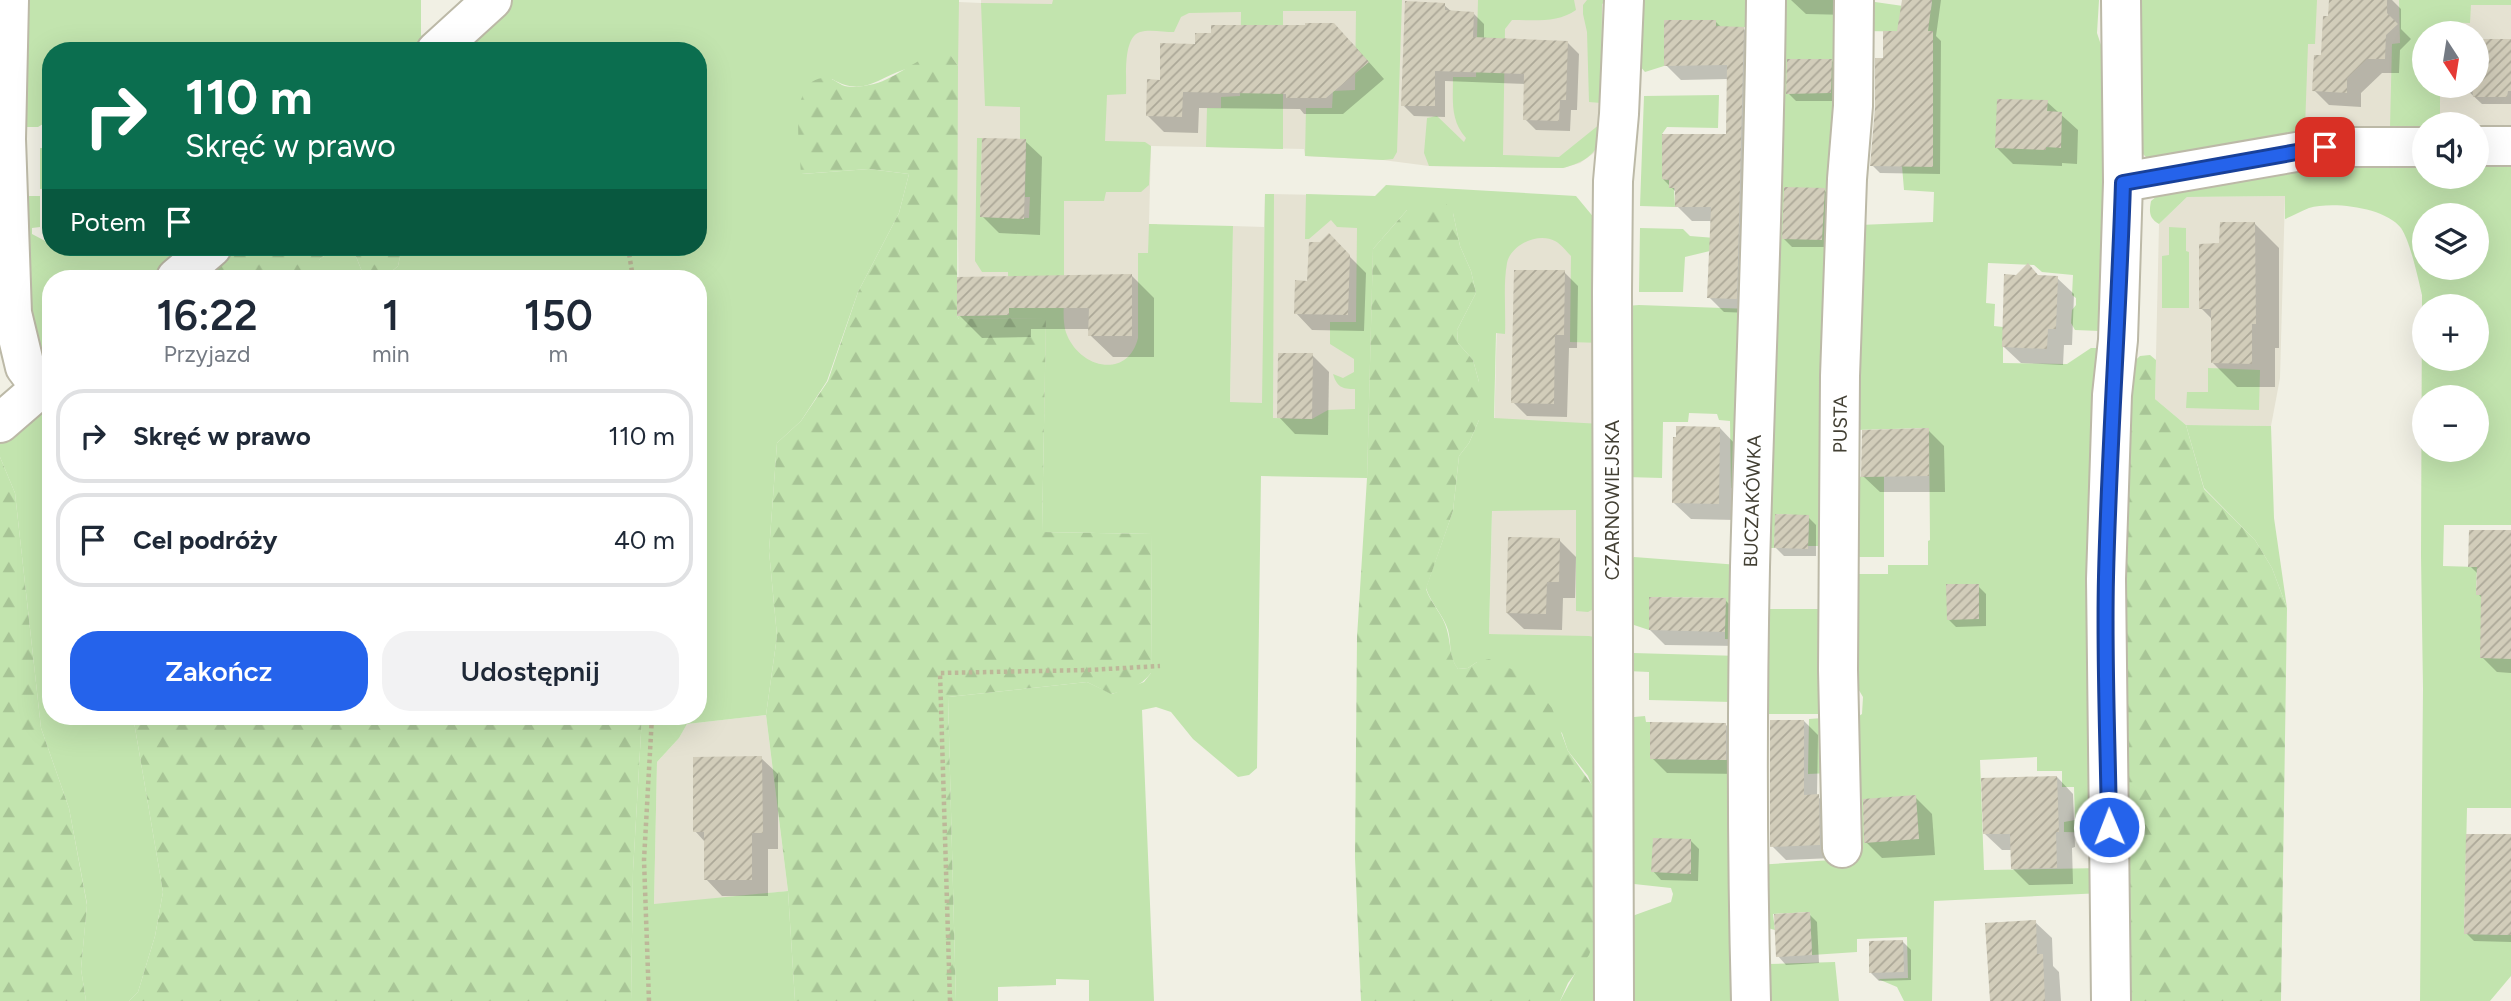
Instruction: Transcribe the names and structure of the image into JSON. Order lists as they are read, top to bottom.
{
  "streets": {
    "street": ["PUSTA", "CZARNOWIEJSKA", "BUCZAKÓWKA"]
  },
  "north": "bottom",
  "page": {
    "map_buttons": ["+", "−"],
    "turn": ["110 m", "Skręć w prawo"],
    "then": "Potem",
    "eta": [
      "16:22",
      "Przyjazd",
      "1",
      "min",
      "150",
      "m"
    ],
    "list": [
      {
        "name": "Skręć w prawo",
        "value": "110 m"
      },
      {
        "name": "Cel podróży",
        "value": "40 m"
      }
    ],
    "buttons": ["Zakończ", "Udostępnij"]
  }
}
